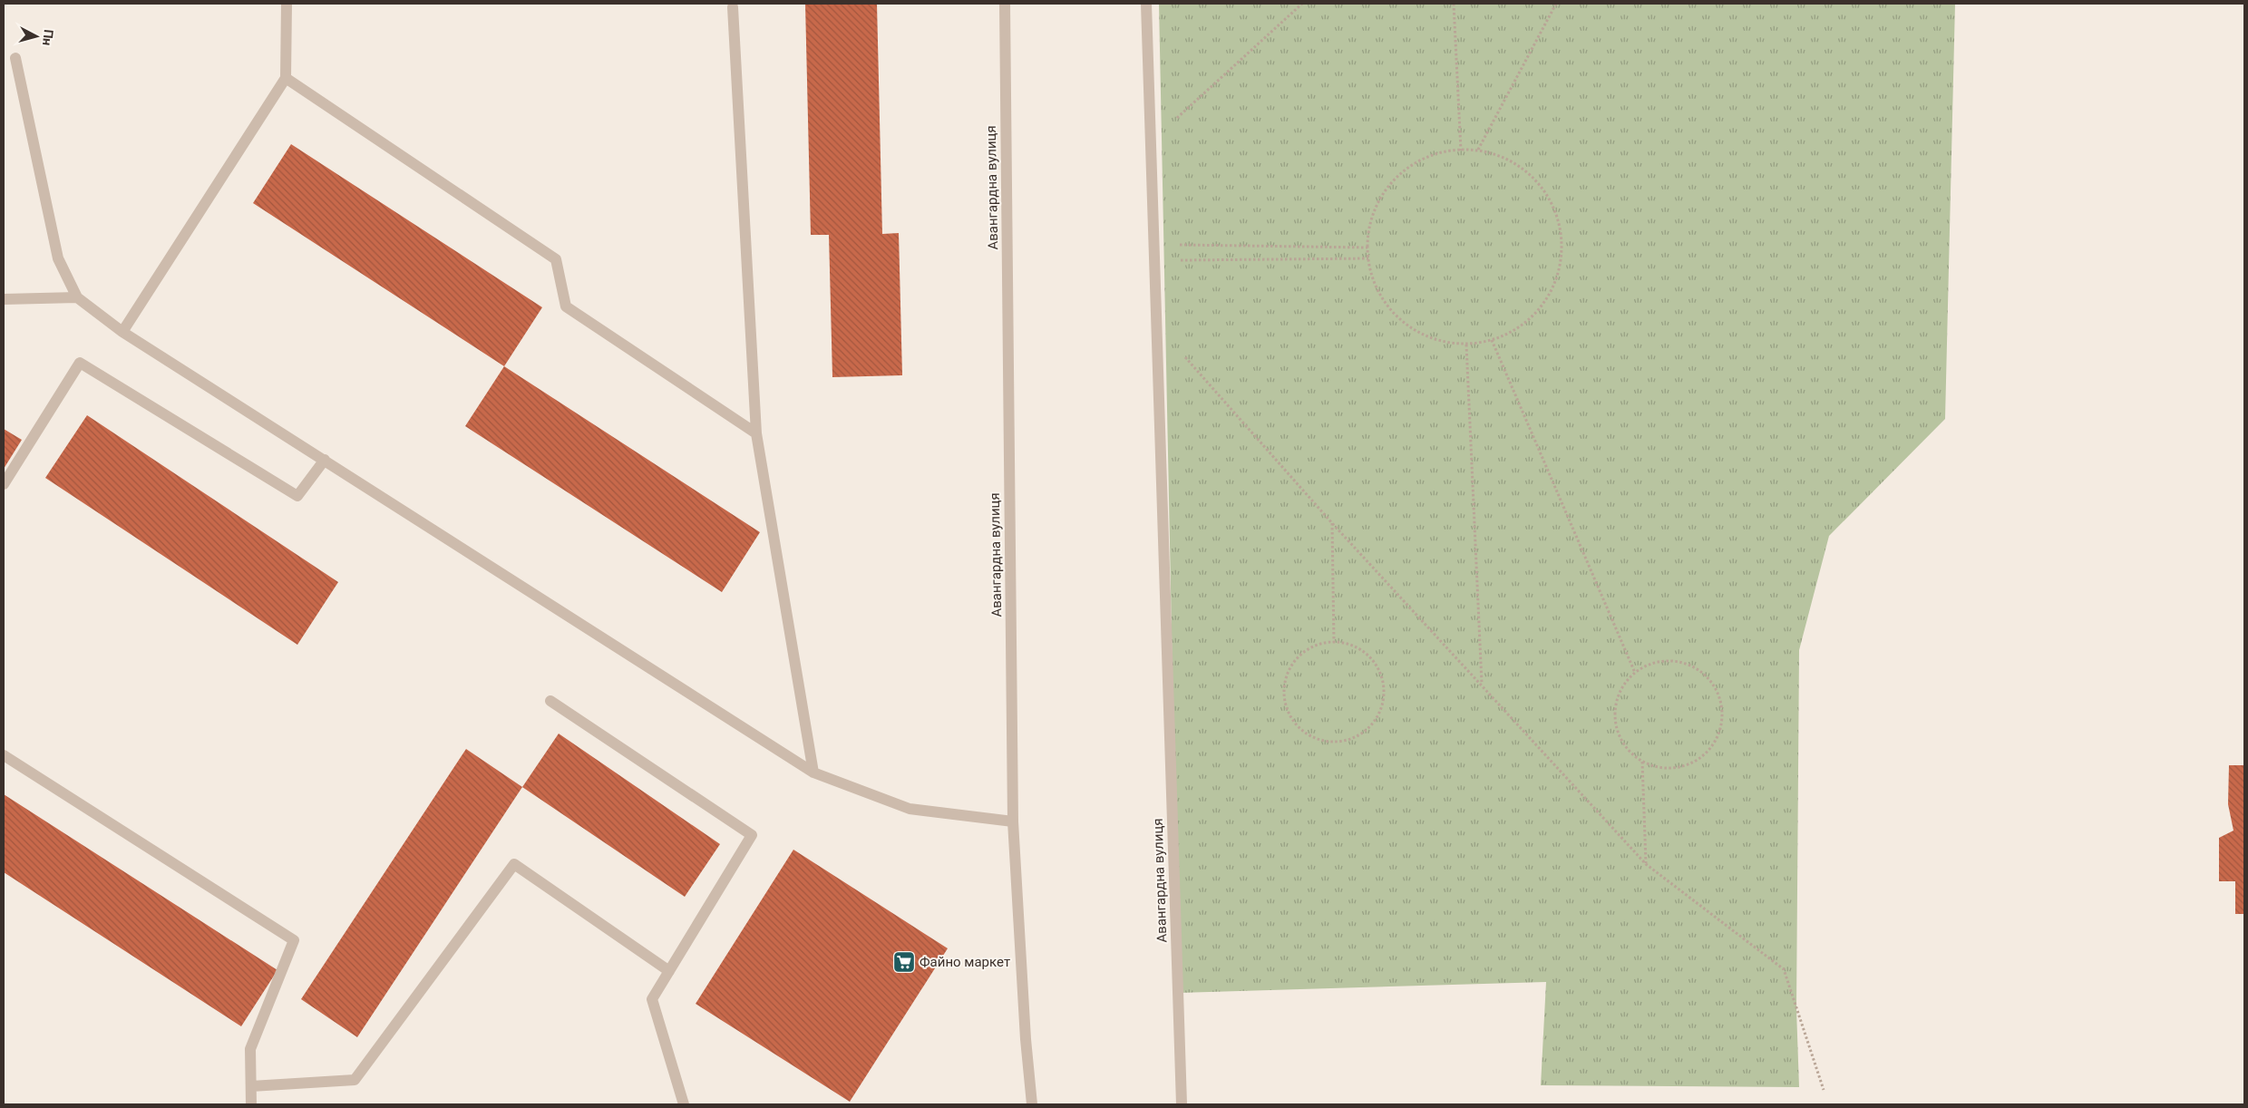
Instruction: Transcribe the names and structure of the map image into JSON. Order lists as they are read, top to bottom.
{
  "streets": {
    "street": ["Авангардна вулиця"]
  },
  "places": {
    "supermarket": ["Файно маркет"]
  },
  "north": "right"
}
